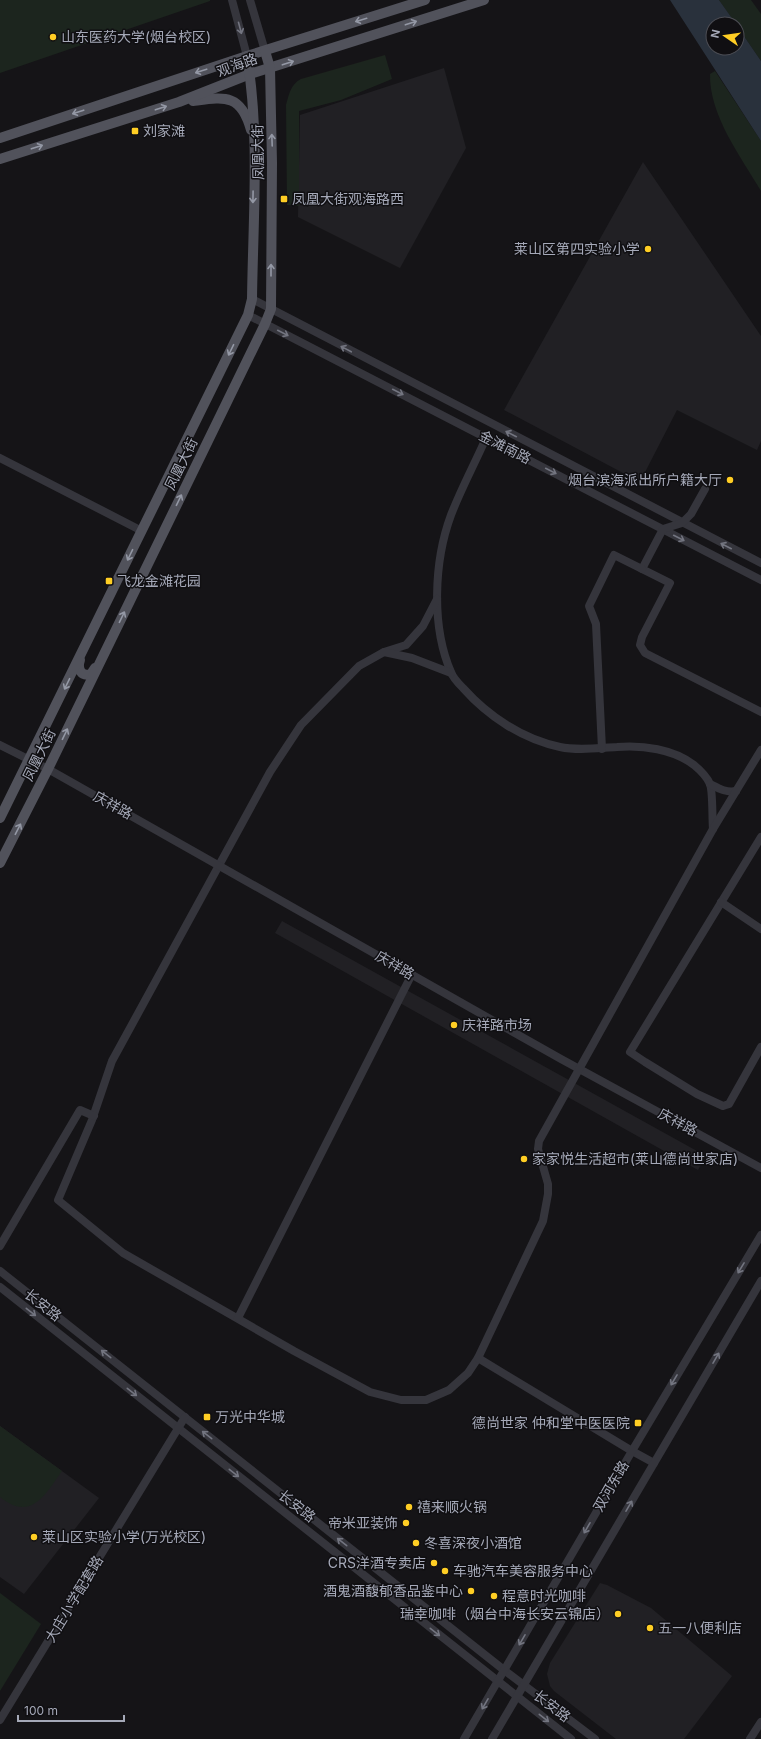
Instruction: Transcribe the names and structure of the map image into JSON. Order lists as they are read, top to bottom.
{
  "streets": {
    "main road": ["观海路", "凤凰大街"],
    "street": [
      "金滩南路",
      "庆祥路",
      "长安路",
      "双河东路",
      "大庄小学配套路"
    ]
  },
  "crossings": [
    ["观海路", "凤凰大街"],
    ["凤凰大街", "金滩南路"],
    ["凤凰大街", "庆祥路"],
    ["长安路", "双河东路"],
    ["长安路", "大庄小学配套路"]
  ],
  "places": {
    "other": [
      "山东医药大学(烟台校区)",
      "莱山区第四实验小学",
      "烟台滨海派出所户籍大厅",
      "庆祥路市场",
      "家家悦生活超市(莱山德尚世家店)",
      "禧来顺火锅",
      "帝米亚装饰",
      "莱山区实验小学(万光校区)",
      "冬喜深夜小酒馆",
      "CRS洋酒专卖店",
      "车驰汽车美容服务中心",
      "酒鬼酒馥郁香品鉴中心",
      "程意时光咖啡",
      "瑞幸咖啡（烟台中海长安云锦店）",
      "五一八便利店"
    ],
    "transit": [
      "刘家滩",
      "凤凰大街观海路西",
      "飞龙金滩花园",
      "万光中华城",
      "德尚世家 仲和堂中医医院"
    ]
  },
  "scale_bar": "100 m",
  "north": "left"
}
